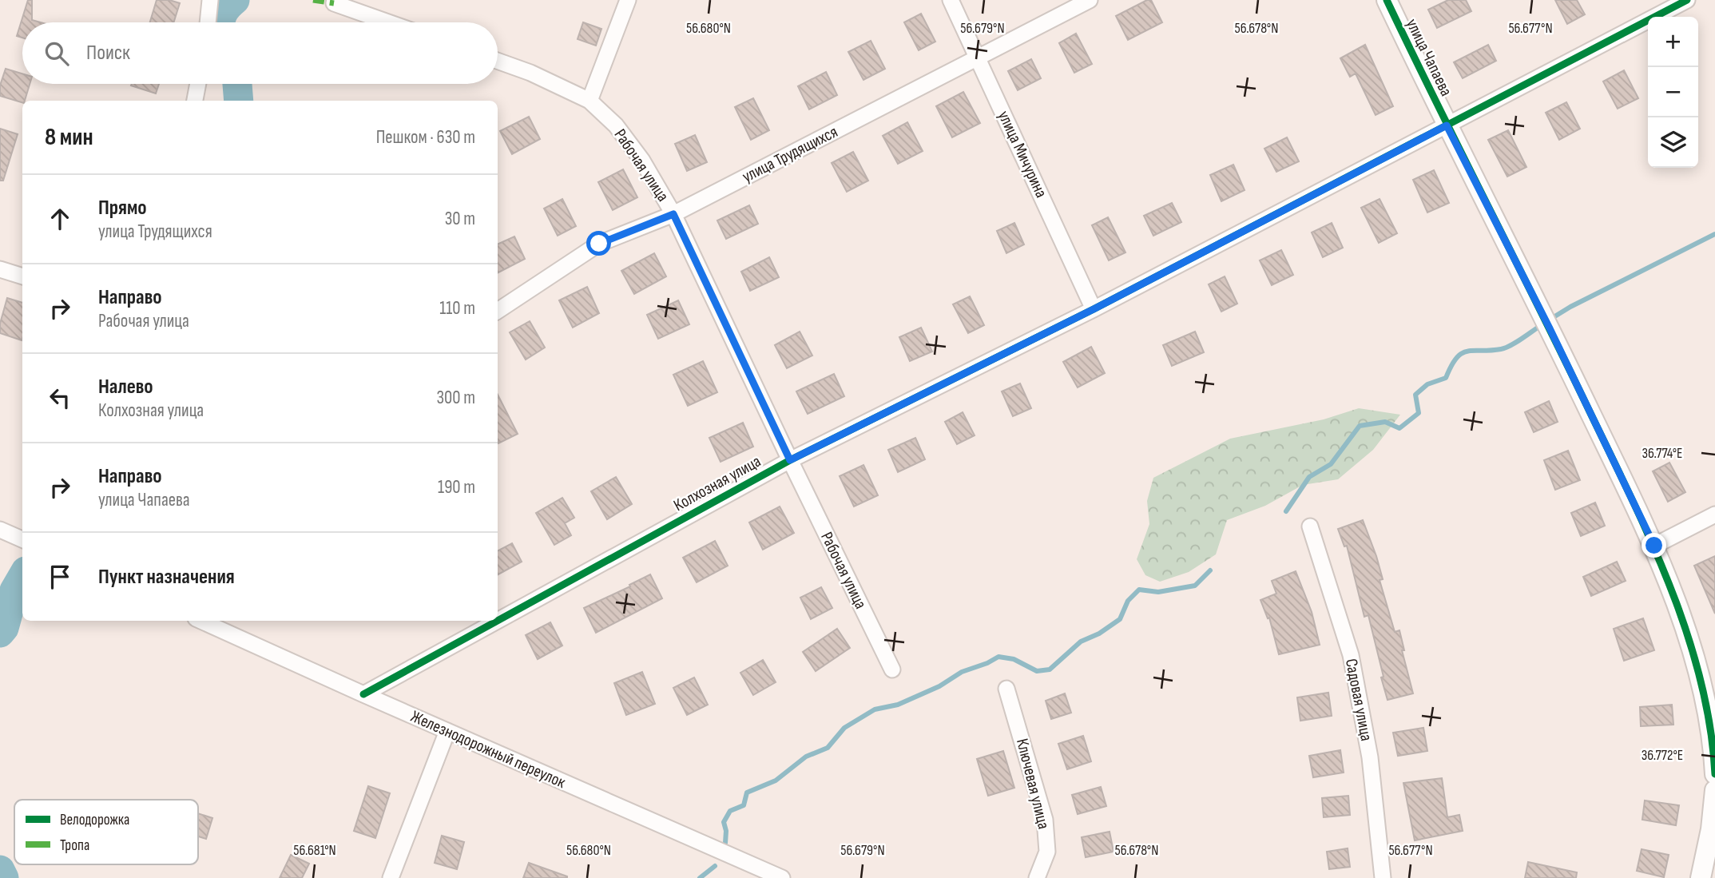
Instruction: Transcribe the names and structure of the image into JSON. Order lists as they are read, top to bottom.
{
  "streets": {
    "street": [
      "улица Чапаева",
      "улица Трудящихся",
      "улица Мичурина",
      "Рабочая улица",
      "Колхозная улица",
      "Садовая улица",
      "Железнодорожный переулок",
      "Ключевая улица"
    ]
  },
  "crossings": [
    ["улица Чапаева", "Колхозная улица"],
    ["улица Трудящихся", "улица Мичурина"],
    ["улица Трудящихся", "Рабочая улица"],
    ["улица Мичурина", "Колхозная улица"],
    ["Рабочая улица", "Колхозная улица"],
    ["Колхозная улица", "Железнодорожный переулок"]
  ],
  "legend": ["Велодорожка", "Тропа"],
  "page": {
    "map_buttons": ["+", "−"],
    "search": "Поиск",
    "heading": ["8 мин", "Пешком · 630 m"],
    "list": [
      ["Прямо", "улица Трудящихся", "30 m"],
      ["Направо", "Рабочая улица", "110 m"],
      ["Налево", "Колхозная улица", "300 m"],
      ["Направо", "улица Чапаева", "190 m"],
      "Пункт назначения"
    ]
  },
  "coordinates": [
    "56.680°N",
    "56.679°N",
    "56.678°N",
    "56.677°N",
    "36.774°E",
    "36.772°E",
    "56.681°N"
  ]
}
